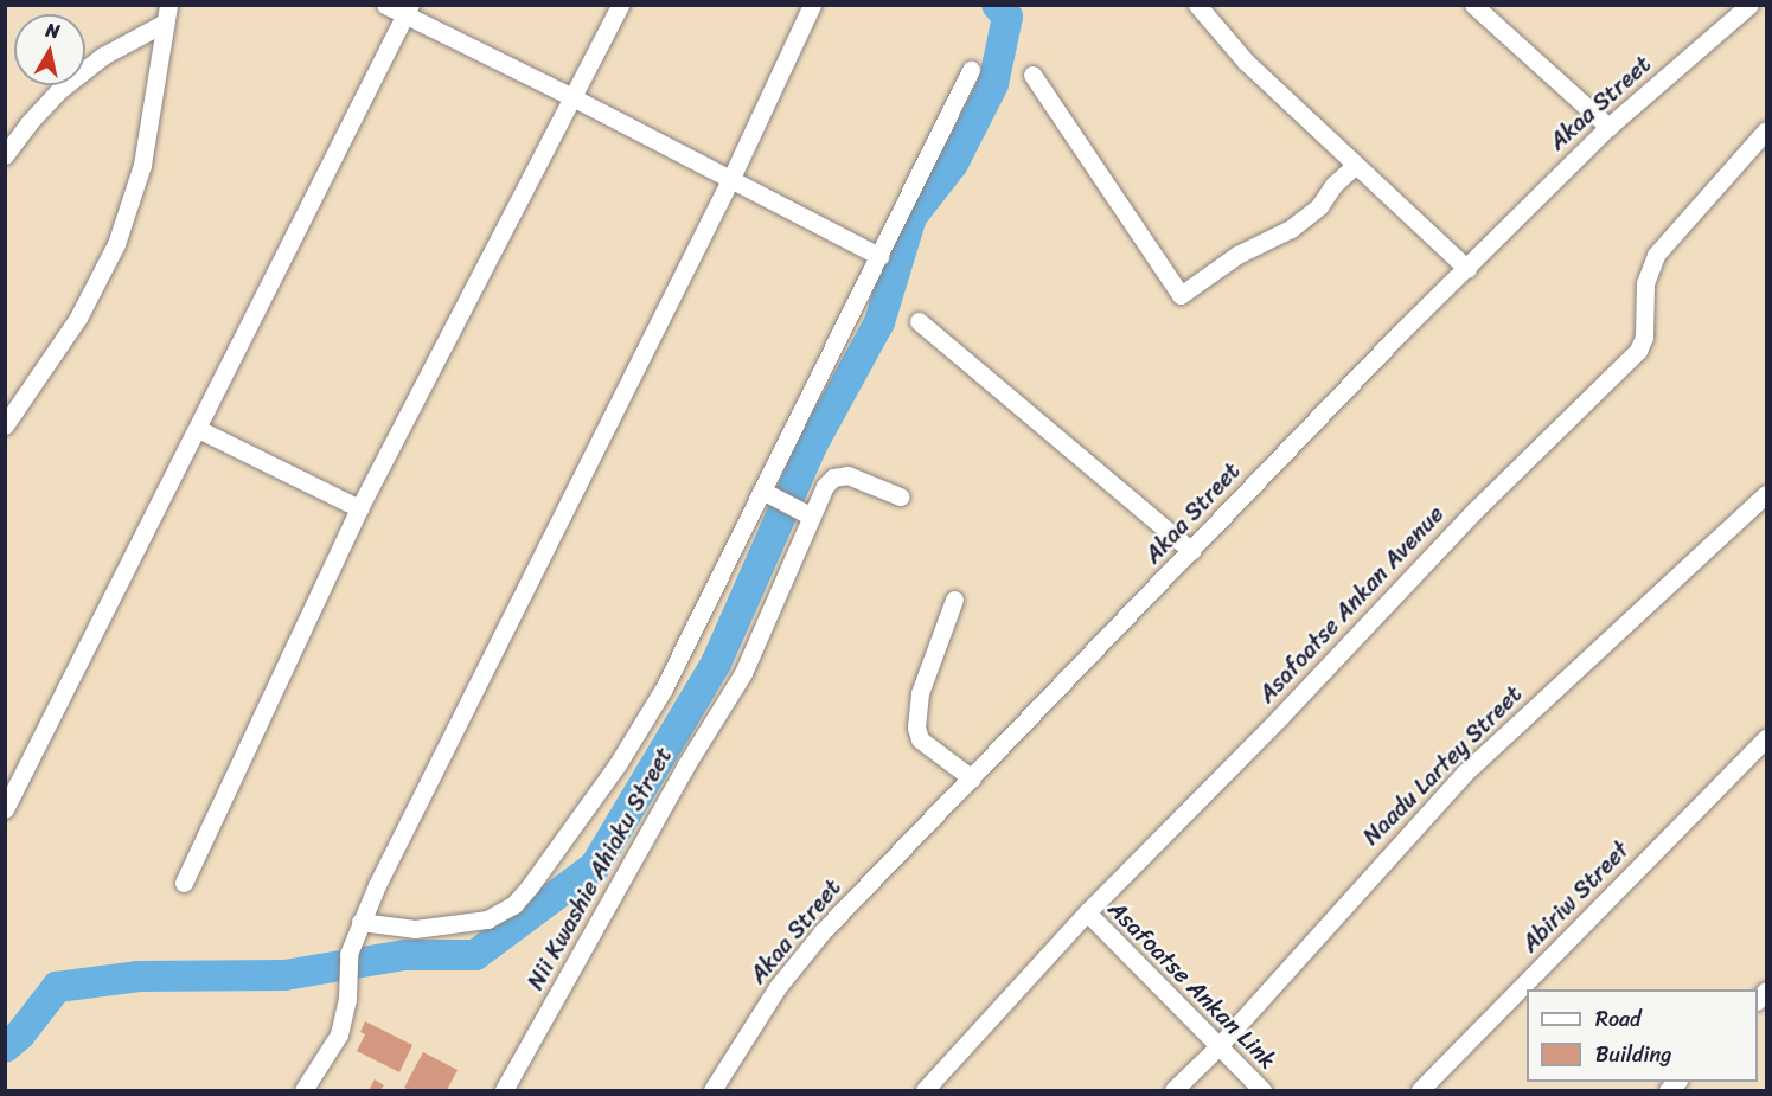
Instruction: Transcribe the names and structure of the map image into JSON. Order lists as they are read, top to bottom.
{
  "streets": {
    "street": [
      "Akaa Street",
      "Asafoatse Ankan Avenue",
      "Naadu Lartey Street",
      "Nii Kwashie Ahiaku Street",
      "Abiriw Street",
      "Asafoatse Ankan Link"
    ]
  },
  "crossings": [
    ["Asafoatse Ankan Avenue", "Asafoatse Ankan Link"],
    ["Naadu Lartey Street", "Asafoatse Ankan Link"]
  ],
  "legend": ["Road", "Building"],
  "north": "top"
}
